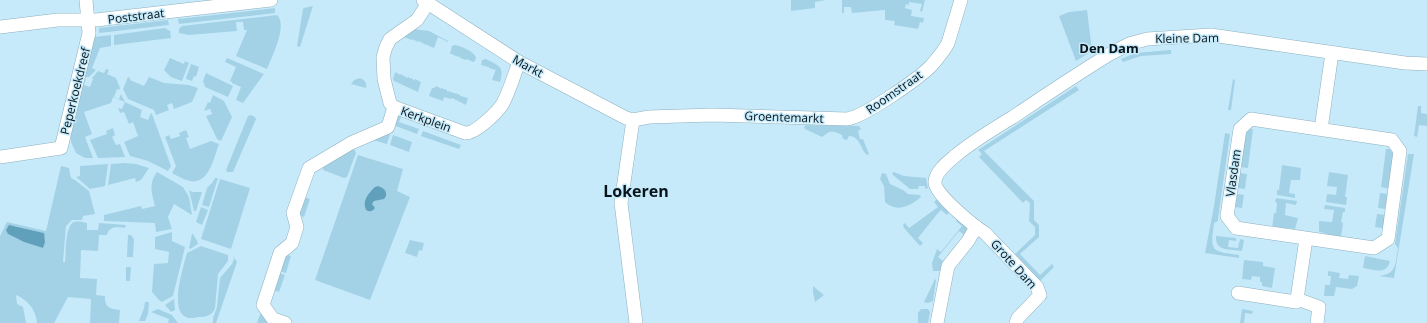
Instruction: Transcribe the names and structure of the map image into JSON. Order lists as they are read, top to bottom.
{
  "streets": {
    "street": [
      "Poststraat",
      "Kleine Dam",
      "Markt",
      "Peperkoekdreef",
      "Roomstraat",
      "Groentemarkt",
      "Kerkplein",
      "Vlasdam",
      "Grote Dam"
    ]
  },
  "crossings": [
    ["Poststraat", "Peperkoekdreef"],
    ["Kleine Dam", "Grote Dam"],
    ["Markt", "Groentemarkt"],
    ["Markt", "Kerkplein"],
    ["Roomstraat", "Groentemarkt"]
  ],
  "districts": ["Den Dam", "Lokeren"]
}
